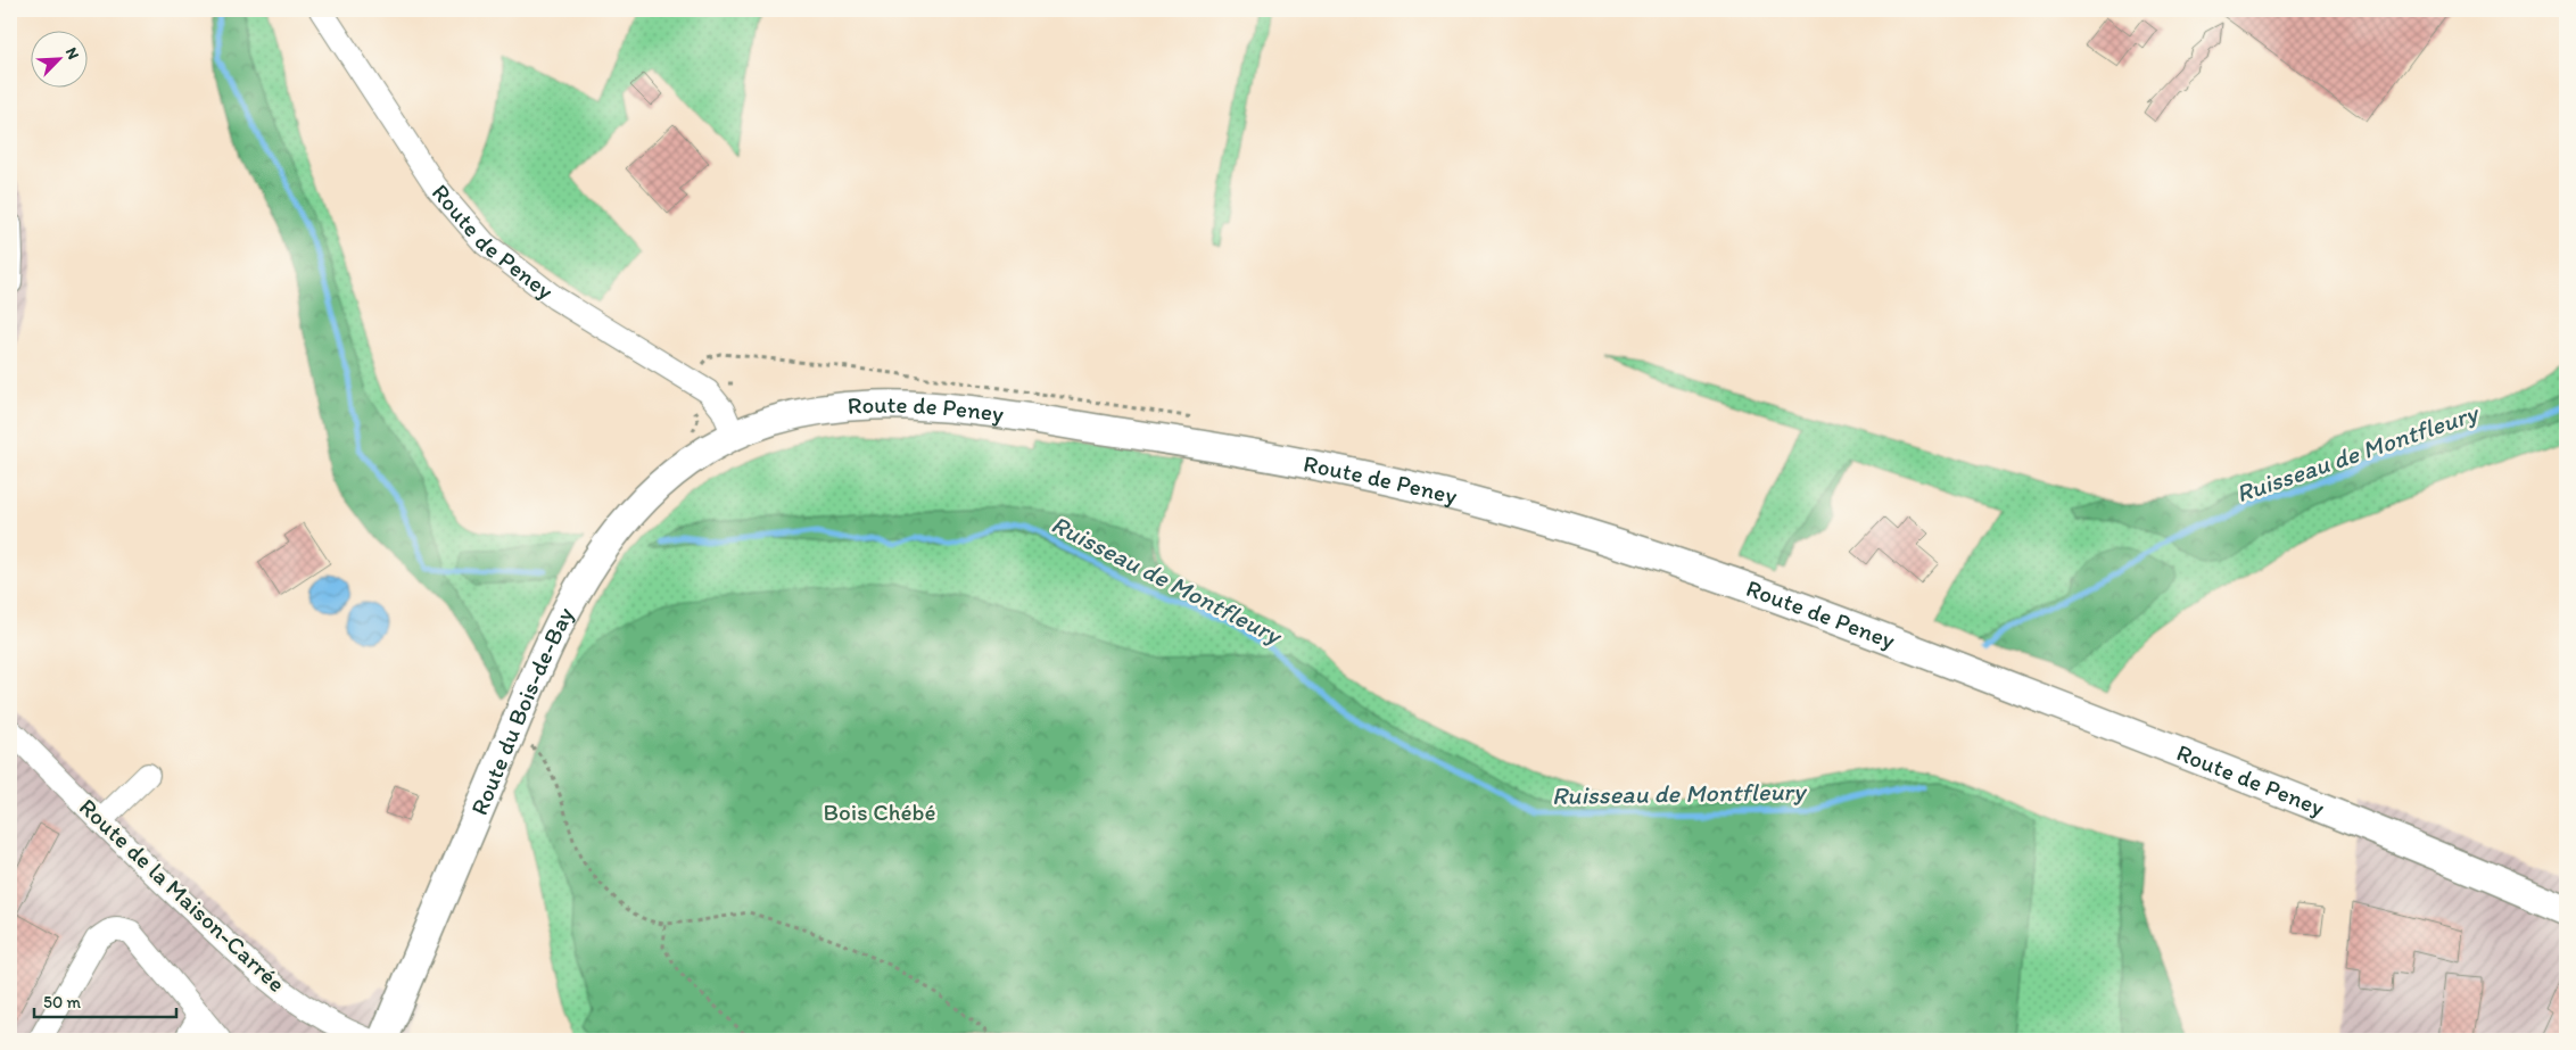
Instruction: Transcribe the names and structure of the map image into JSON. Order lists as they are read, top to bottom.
{
  "streets": {
    "main road": ["Route de Peney", "Route du Bois-de-Bay"],
    "street": ["Route de la Maison-Carrée"]
  },
  "crossings": [
    ["Route de Peney", "Route du Bois-de-Bay"]
  ],
  "water": ["Ruisseau de Montfleury"],
  "parks": ["Bois Chébé"],
  "scale_bar": "50 m",
  "north": "top right"
}
